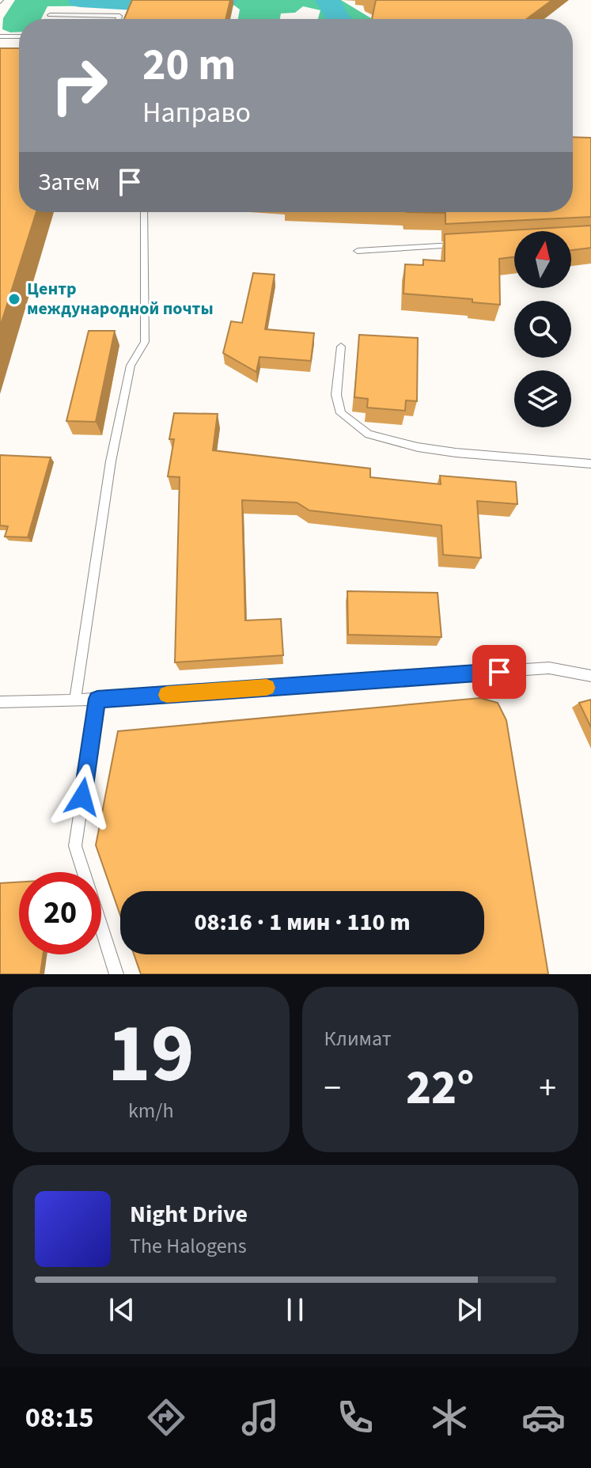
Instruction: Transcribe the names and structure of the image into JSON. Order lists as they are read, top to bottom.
{
  "places": ["Центр международной почты"],
  "north": "top",
  "page": {
    "turn": ["20 m", "Направо"],
    "then": "Затем",
    "limit": "20",
    "trip": "08:16 · 1 мин · 110 m",
    "tile": [
      ["19", "km/h"],
      "Климат"
    ],
    "heat": ["−", "22°", "+"],
    "song": ["Night Drive", "The Halogens"],
    "tabs": "08:15"
  }
}
